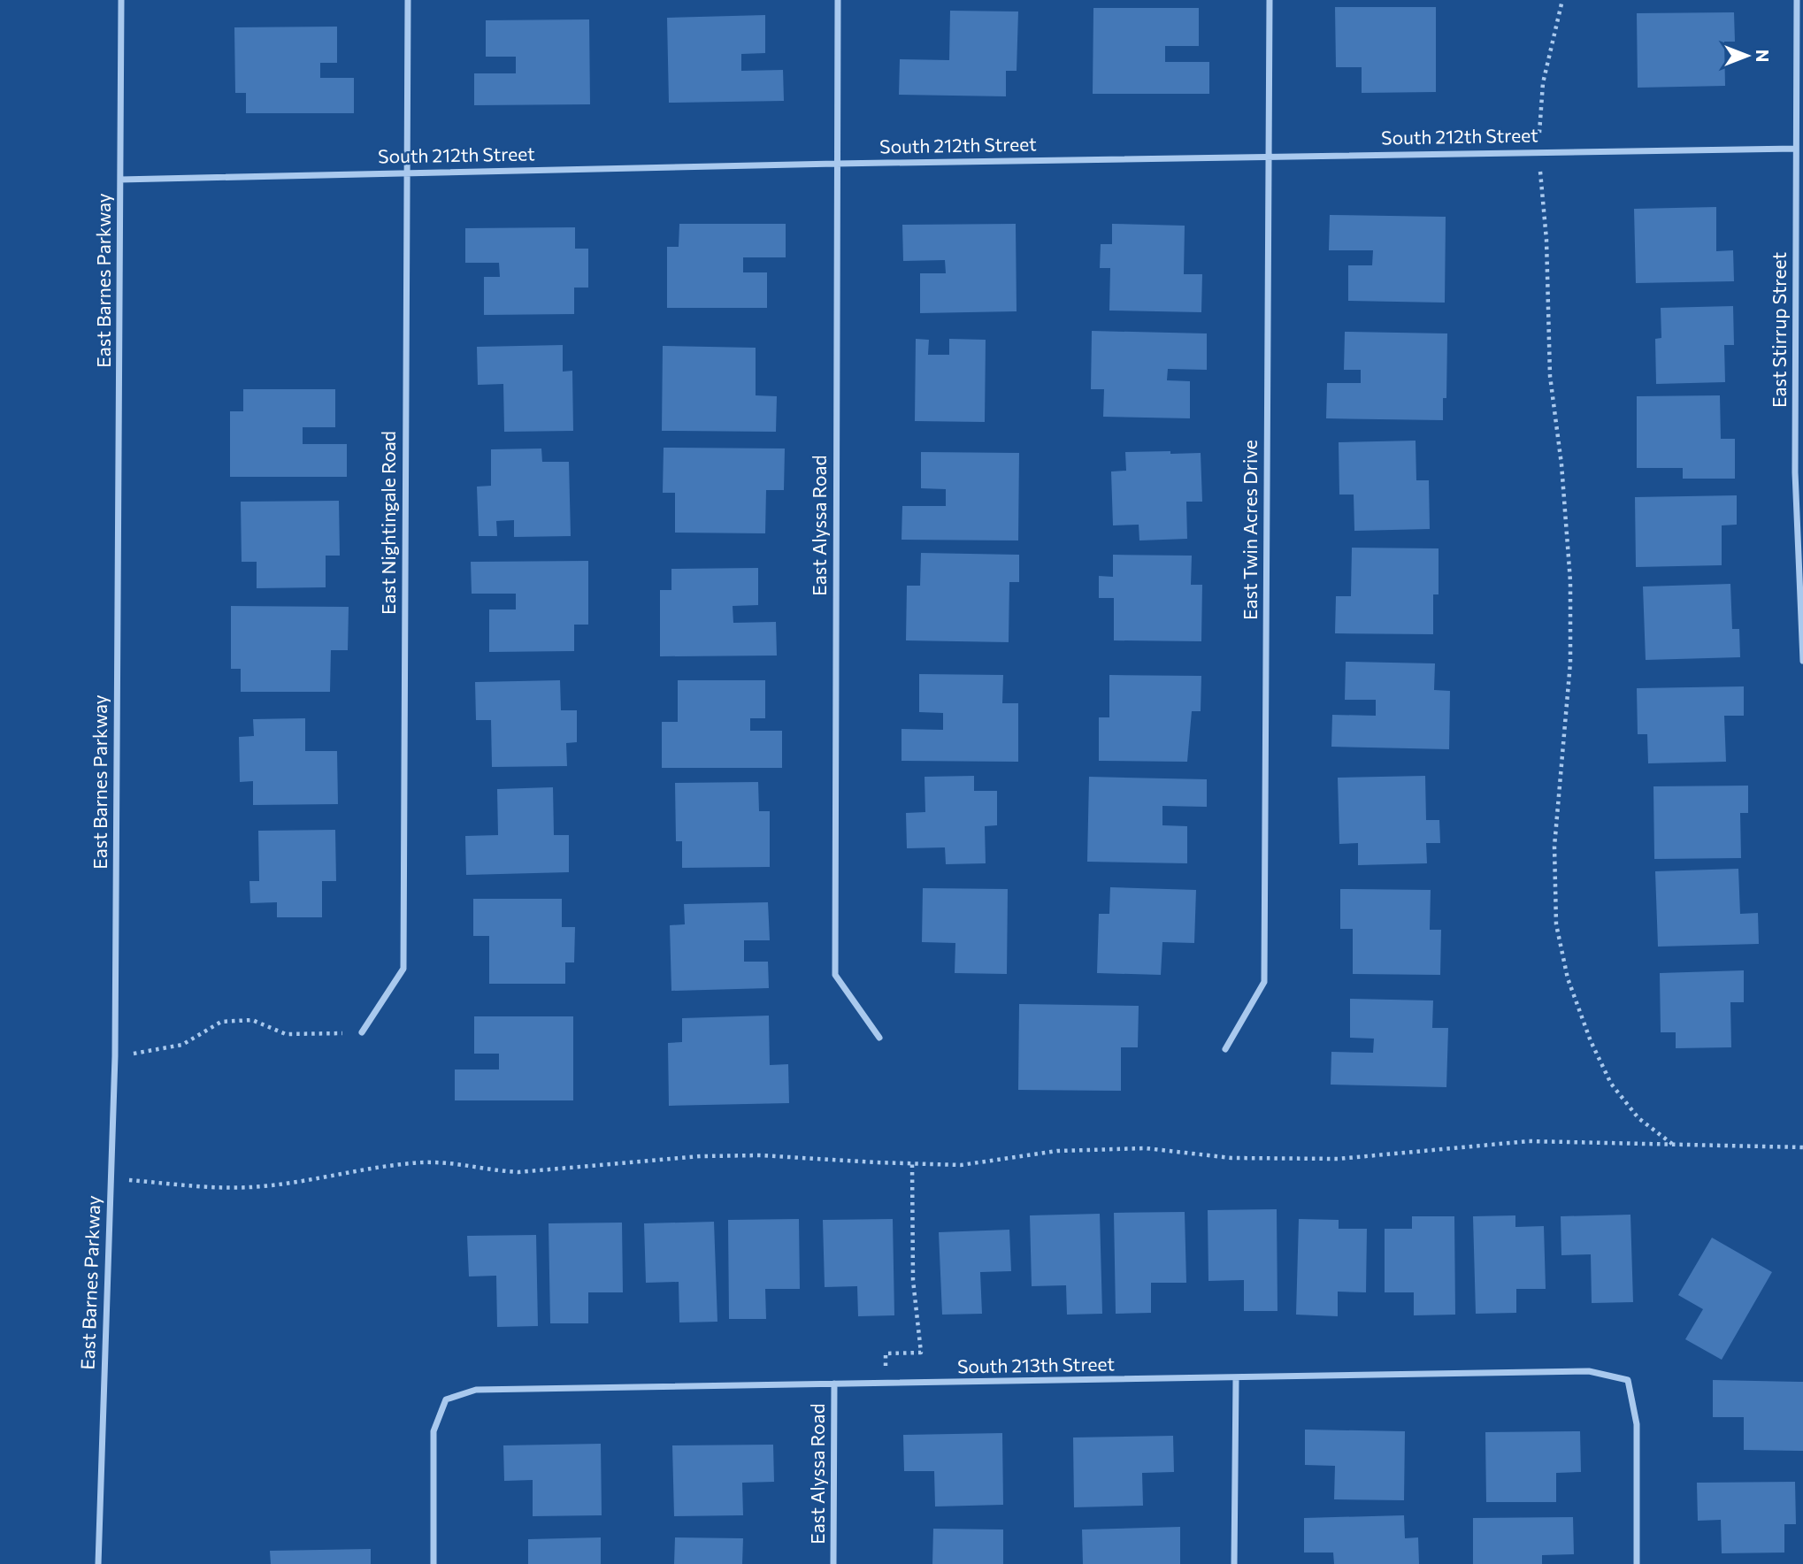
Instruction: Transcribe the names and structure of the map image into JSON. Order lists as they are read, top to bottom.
{
  "streets": {
    "street": [
      "South 212th Street",
      "East Barnes Parkway",
      "East Stirrup Street",
      "East Nightingale Road",
      "East Alyssa Road",
      "East Twin Acres Drive",
      "South 213th Street"
    ]
  },
  "crossings": [
    ["South 212th Street", "East Barnes Parkway"],
    ["South 212th Street", "East Stirrup Street"],
    ["South 212th Street", "East Nightingale Road"],
    ["South 212th Street", "East Alyssa Road"],
    ["South 212th Street", "East Twin Acres Drive"],
    ["East Alyssa Road", "South 213th Street"]
  ],
  "north": "right"
}
